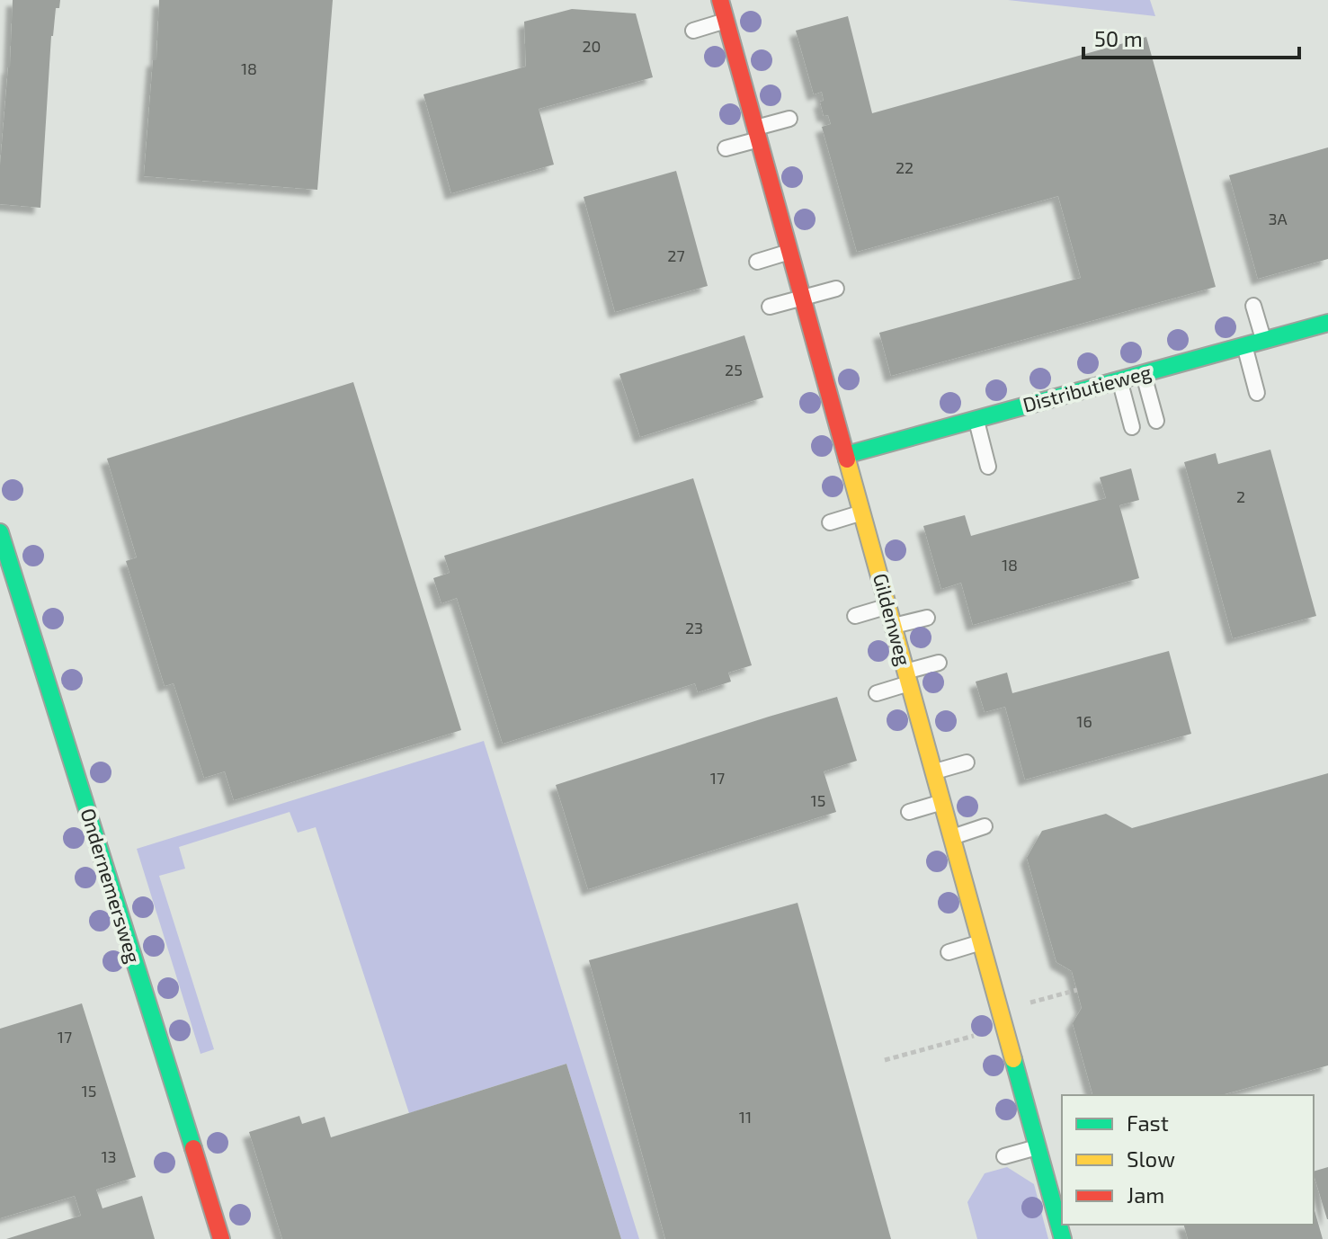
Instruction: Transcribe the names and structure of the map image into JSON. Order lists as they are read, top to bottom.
{
  "streets": {
    "street": ["Distributieweg", "Gildenweg", "Ondernemersweg"]
  },
  "crossings": [
    ["Distributieweg", "Gildenweg"]
  ],
  "house_numbers": [
    "20",
    "18",
    "22",
    "3A",
    "27",
    "25",
    "2",
    "18",
    "23",
    "16",
    "17",
    "15",
    "17",
    "15",
    "11",
    "13"
  ],
  "legend": ["Fast", "Slow", "Jam"],
  "scale_bar": "50 m"
}
